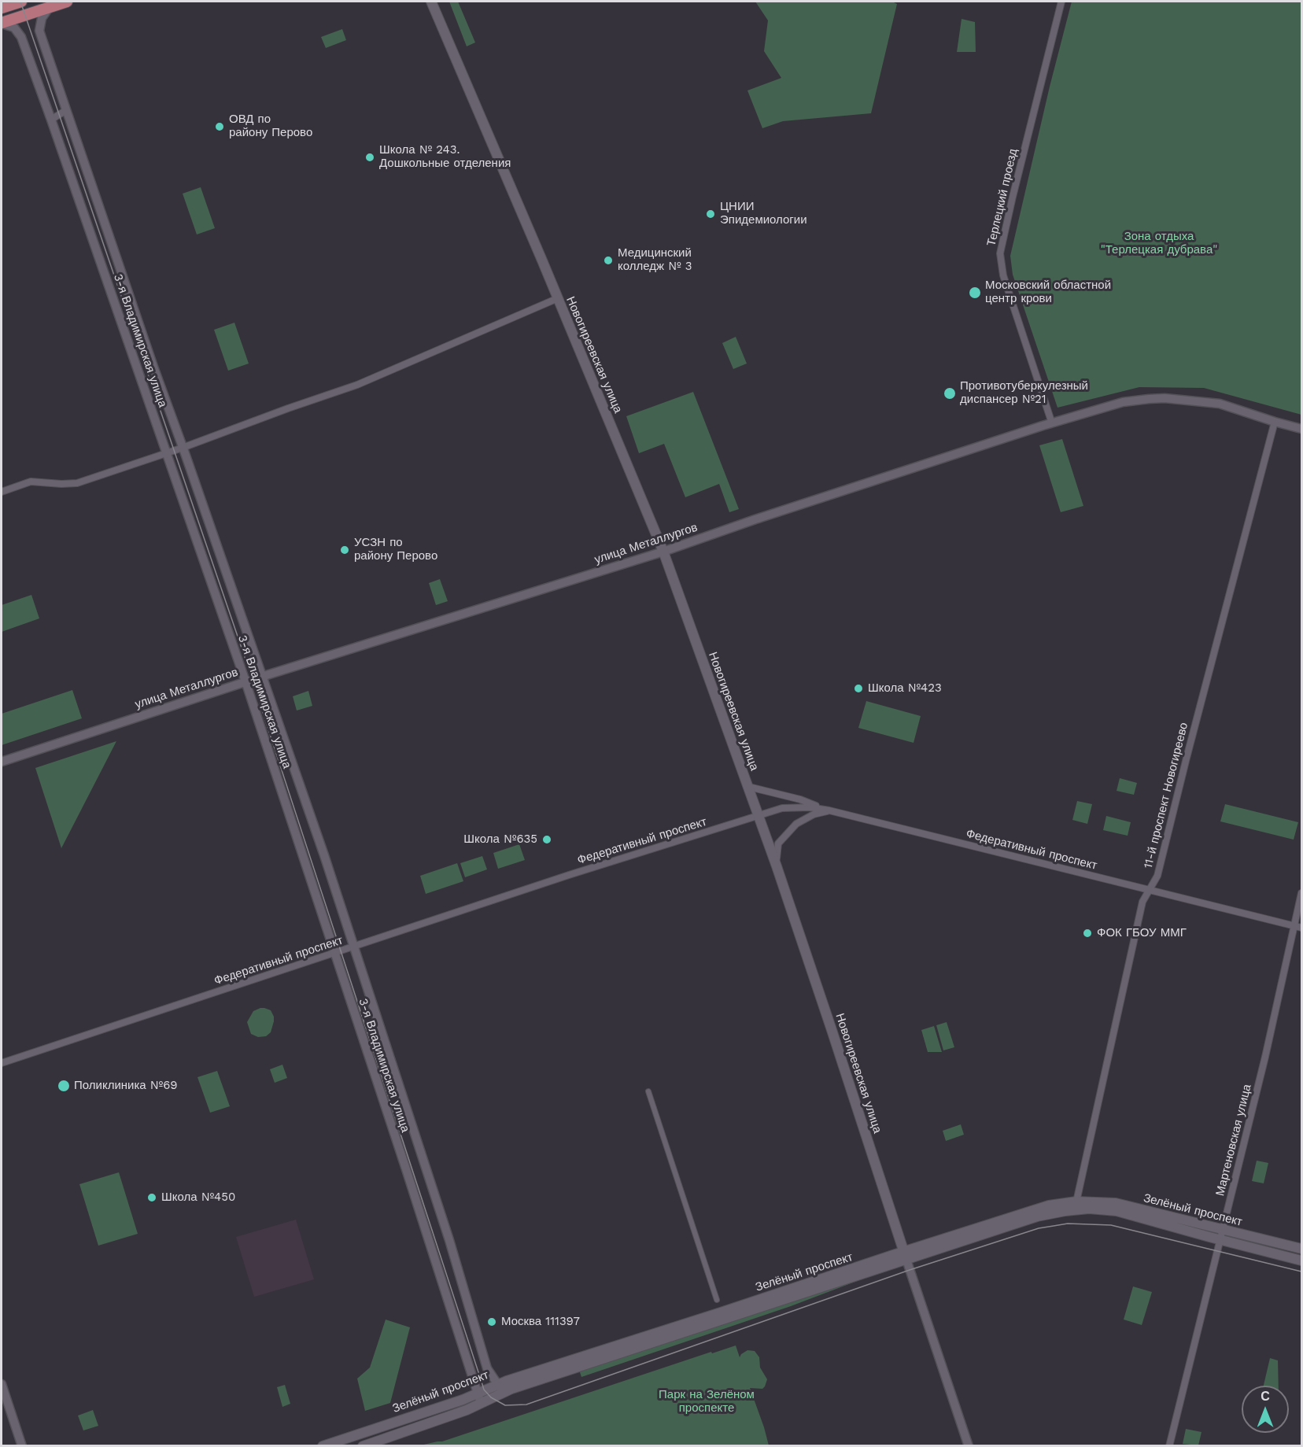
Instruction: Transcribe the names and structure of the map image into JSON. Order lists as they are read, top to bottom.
{
  "streets": {
    "main road": ["Новогиреевская улица", "Зелёный проспект"],
    "street": [
      "Терлецкий проезд",
      "3-я Владимирская улица",
      "улица Металлургов",
      "11-й проспект Новогиреево",
      "Федеративный проспект",
      "Мартеновская улица"
    ]
  },
  "crossings": [
    ["Терлецкий проезд", "улица Металлургов"],
    ["3-я Владимирская улица", "улица Металлургов"],
    ["3-я Владимирская улица", "Федеративный проспект"],
    ["3-я Владимирская улица", "Зелёный проспект"],
    ["Новогиреевская улица", "улица Металлургов"],
    ["Новогиреевская улица", "Федеративный проспект"],
    ["Новогиреевская улица", "Зелёный проспект"],
    ["улица Металлургов", "11-й проспект Новогиреево"],
    ["11-й проспект Новогиреево", "Федеративный проспект"],
    ["11-й проспект Новогиреево", "Зелёный проспект"],
    ["Федеративный проспект", "Мартеновская улица"],
    ["Мартеновская улица", "Зелёный проспект"]
  ],
  "parks": ["Зона отдыха \"Терлецкая дубрава\"", "Парк на Зелёном проспекте"],
  "places": [
    "ОВД по району Перово",
    "Школа № 243. Дошкольные отделения",
    "ЦНИИ Эпидемиологии",
    "Медицинский колледж № 3",
    "Московский областной центр крови",
    "Противотуберкулезный диспансер №21",
    "УСЗН по району Перово",
    "Школа №423",
    "Школа №635",
    "ФОК ГБОУ ММГ",
    "Поликлиника №69",
    "Школа №450",
    "Москва 111397"
  ],
  "north": "top"
}
